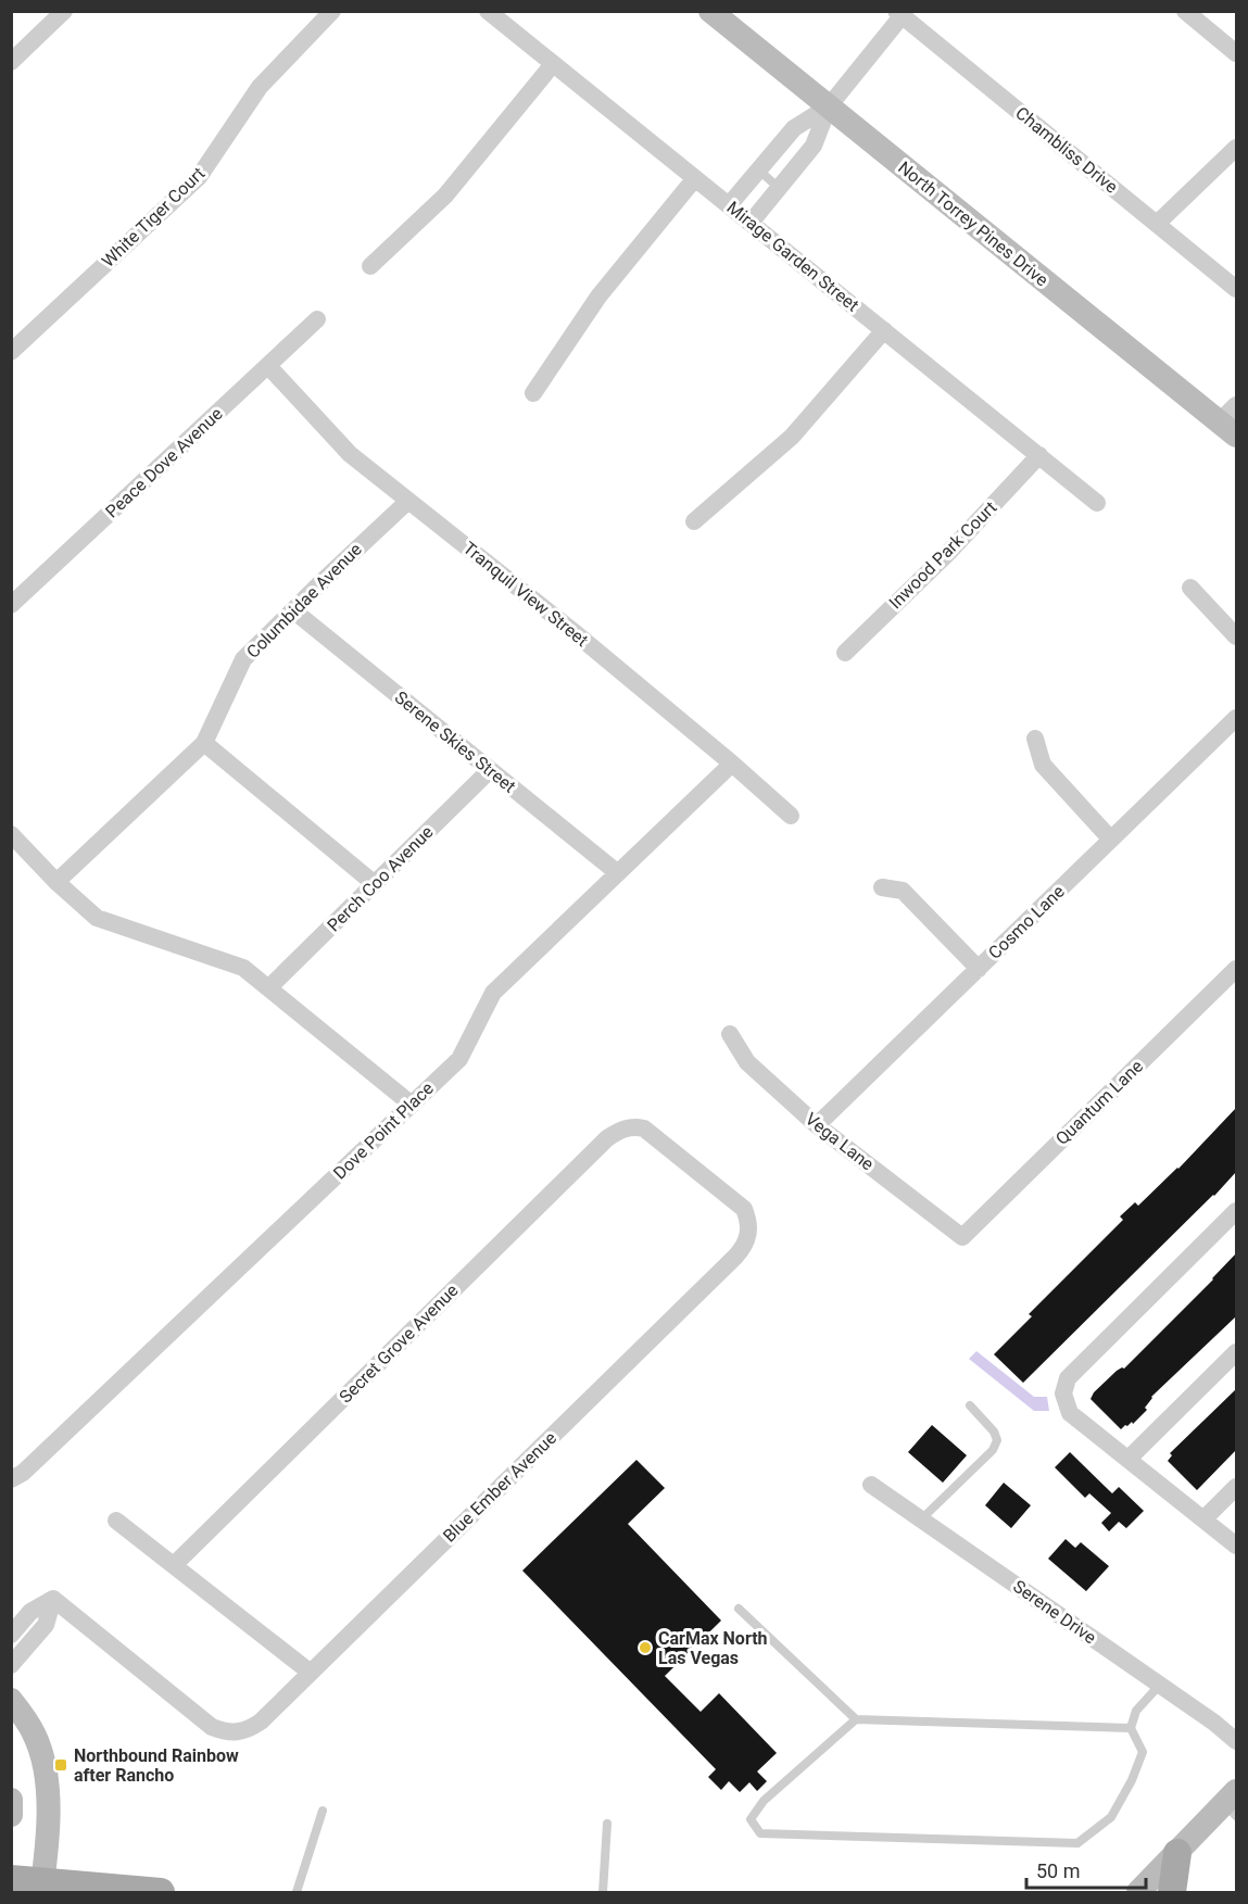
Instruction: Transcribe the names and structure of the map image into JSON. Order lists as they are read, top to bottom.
{
  "streets": {
    "street": [
      "Chambliss Drive",
      "White Tiger Court",
      "North Torrey Pines Drive",
      "Mirage Garden Street",
      "Peace Dove Avenue",
      "Inwood Park Court",
      "Tranquil View Street",
      "Columbidae Avenue",
      "Serene Skies Street",
      "Perch Coo Avenue",
      "Cosmo Lane",
      "Quantum Lane",
      "Dove Point Place",
      "Vega Lane",
      "Secret Grove Avenue",
      "Blue Ember Avenue",
      "Serene Drive"
    ]
  },
  "crossings": [
    ["Mirage Garden Street", "Inwood Park Court"],
    ["Peace Dove Avenue", "Tranquil View Street"],
    ["Tranquil View Street", "Columbidae Avenue"],
    ["Tranquil View Street", "Dove Point Place"],
    ["Columbidae Avenue", "Serene Skies Street"],
    ["Serene Skies Street", "Perch Coo Avenue"],
    ["Serene Skies Street", "Dove Point Place"],
    ["Cosmo Lane", "Vega Lane"],
    ["Quantum Lane", "Vega Lane"],
    ["Secret Grove Avenue", "Blue Ember Avenue"]
  ],
  "places": {
    "other": ["CarMax North Las Vegas"],
    "transit": ["Northbound Rainbow after Rancho"]
  },
  "scale_bar": "50 m"
}
